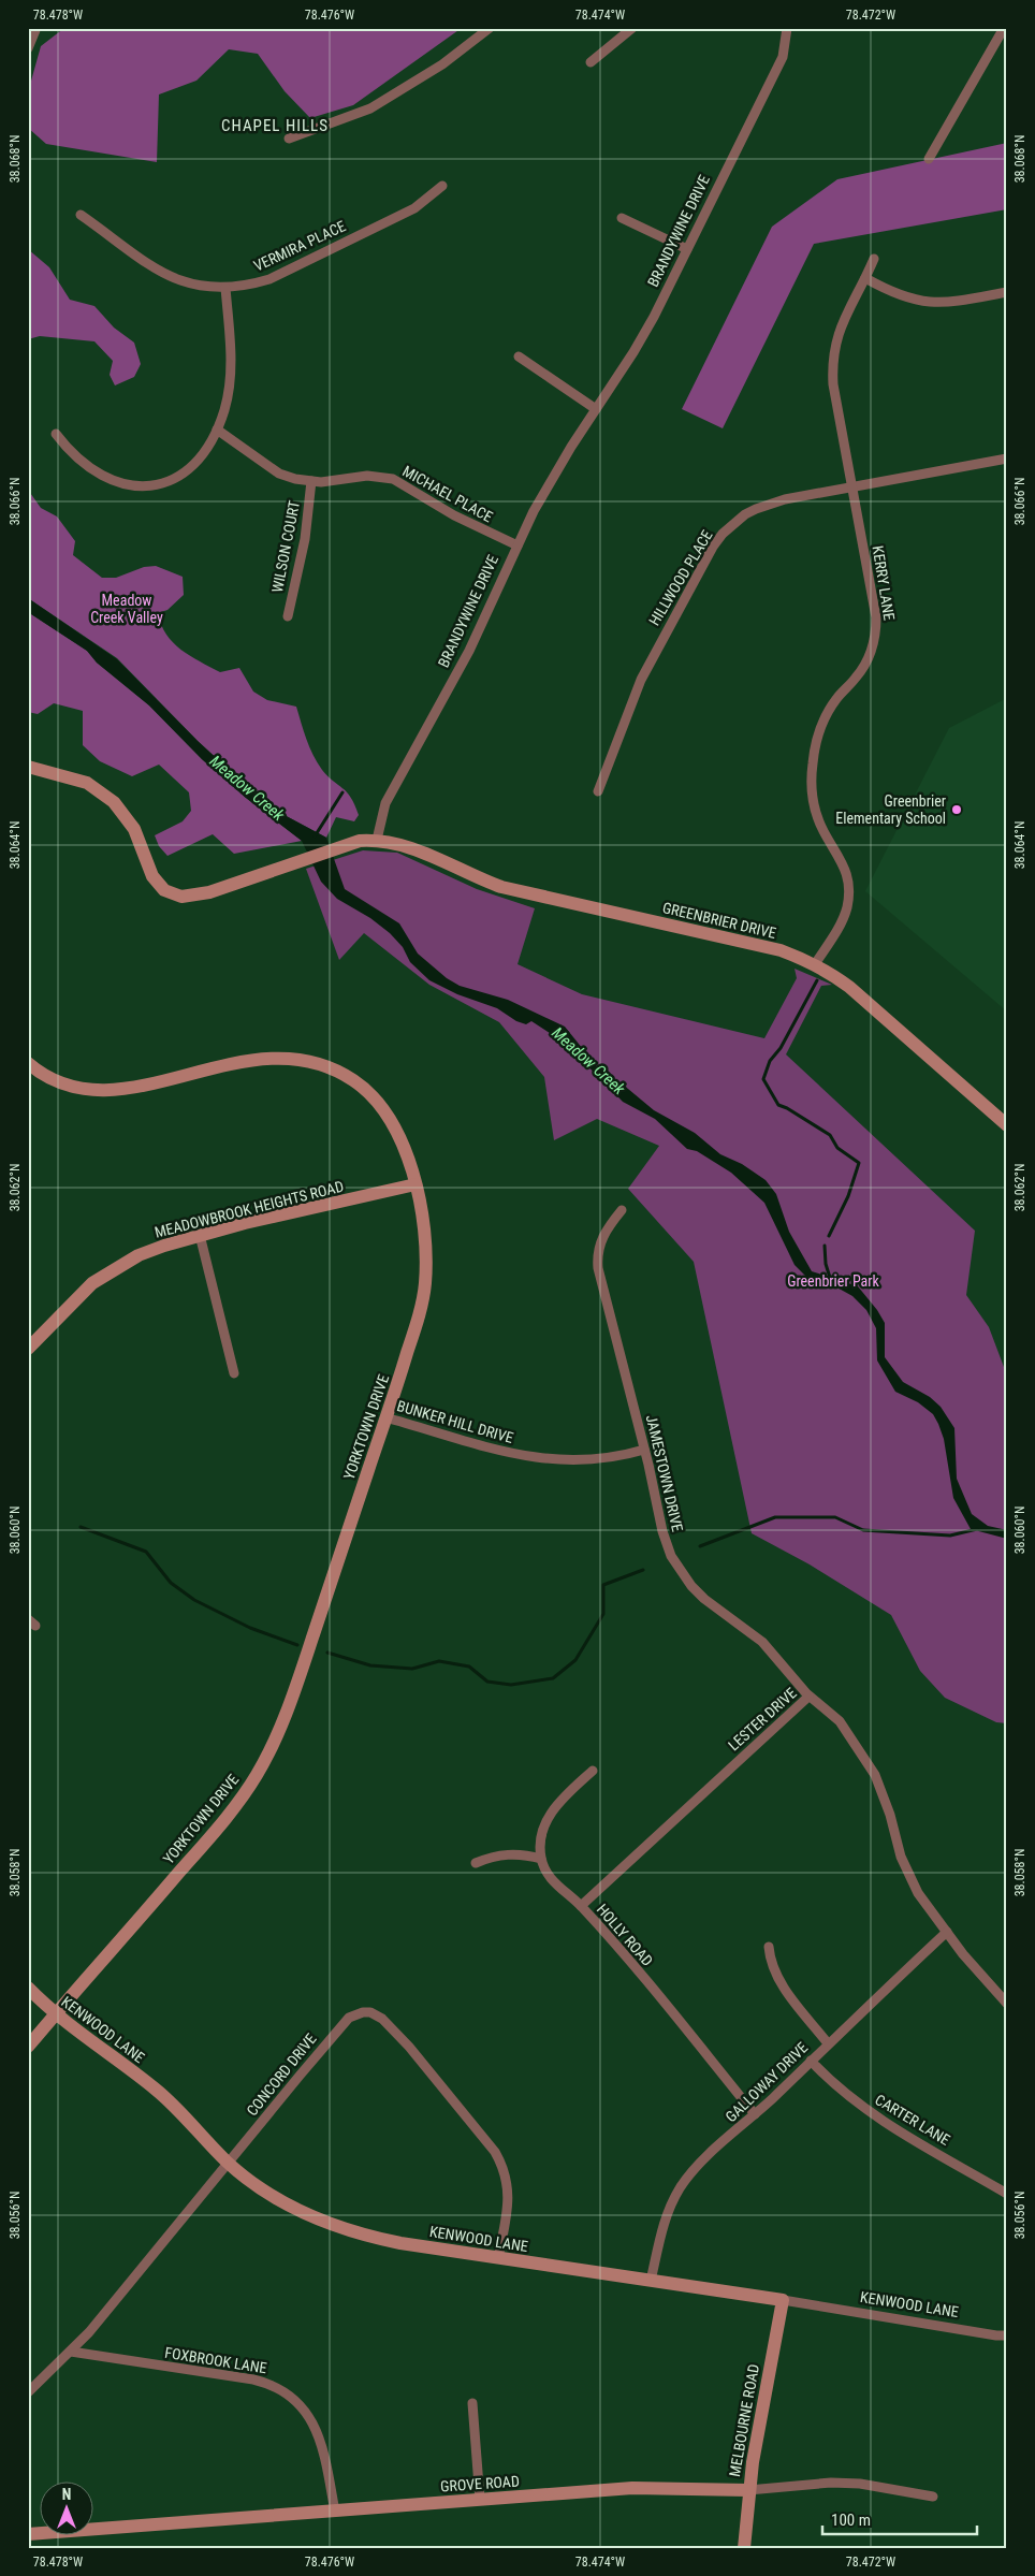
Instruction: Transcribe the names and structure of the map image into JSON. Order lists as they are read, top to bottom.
{
  "streets": {
    "street": [
      "BRANDYWINE DRIVE",
      "VERMIRA PLACE",
      "MICHAEL PLACE",
      "WILSON COURT",
      "HILLWOOD PLACE",
      "KERRY LANE",
      "GREENBRIER DRIVE",
      "MEADOWBROOK HEIGHTS ROAD",
      "BUNKER HILL DRIVE",
      "YORKTOWN DRIVE",
      "JAMESTOWN DRIVE",
      "LESTER DRIVE",
      "HOLLY ROAD",
      "KENWOOD LANE",
      "CONCORD DRIVE",
      "GALLOWAY DRIVE",
      "CARTER LANE",
      "FOXBROOK LANE",
      "MELBOURNE ROAD",
      "GROVE ROAD"
    ]
  },
  "crossings": [
    ["BRANDYWINE DRIVE", "MICHAEL PLACE"],
    ["BRANDYWINE DRIVE", "GREENBRIER DRIVE"],
    ["MICHAEL PLACE", "WILSON COURT"],
    ["HILLWOOD PLACE", "KERRY LANE"],
    ["KERRY LANE", "GREENBRIER DRIVE"],
    ["MEADOWBROOK HEIGHTS ROAD", "YORKTOWN DRIVE"],
    ["BUNKER HILL DRIVE", "YORKTOWN DRIVE"],
    ["BUNKER HILL DRIVE", "JAMESTOWN DRIVE"],
    ["YORKTOWN DRIVE", "KENWOOD LANE"],
    ["JAMESTOWN DRIVE", "LESTER DRIVE"],
    ["LESTER DRIVE", "HOLLY ROAD"],
    ["LESTER DRIVE", "GALLOWAY DRIVE"],
    ["HOLLY ROAD", "GALLOWAY DRIVE"],
    ["KENWOOD LANE", "CONCORD DRIVE"],
    ["KENWOOD LANE", "GALLOWAY DRIVE"],
    ["KENWOOD LANE", "MELBOURNE ROAD"],
    ["CONCORD DRIVE", "FOXBROOK LANE"],
    ["GALLOWAY DRIVE", "CARTER LANE"],
    ["FOXBROOK LANE", "GROVE ROAD"],
    ["MELBOURNE ROAD", "GROVE ROAD"]
  ],
  "districts": ["CHAPEL HILLS"],
  "water": ["Meadow Creek"],
  "parks": ["Meadow Creek Valley", "Greenbrier Park"],
  "places": ["Greenbrier Elementary School"],
  "scale_bar": "100 m",
  "north": "top",
  "coordinates": [
    "78.478°W",
    "78.476°W",
    "78.474°W",
    "78.472°W",
    "38.068°N",
    "38.066°N",
    "38.064°N",
    "38.062°N",
    "38.060°N",
    "38.058°N",
    "38.056°N"
  ]
}
